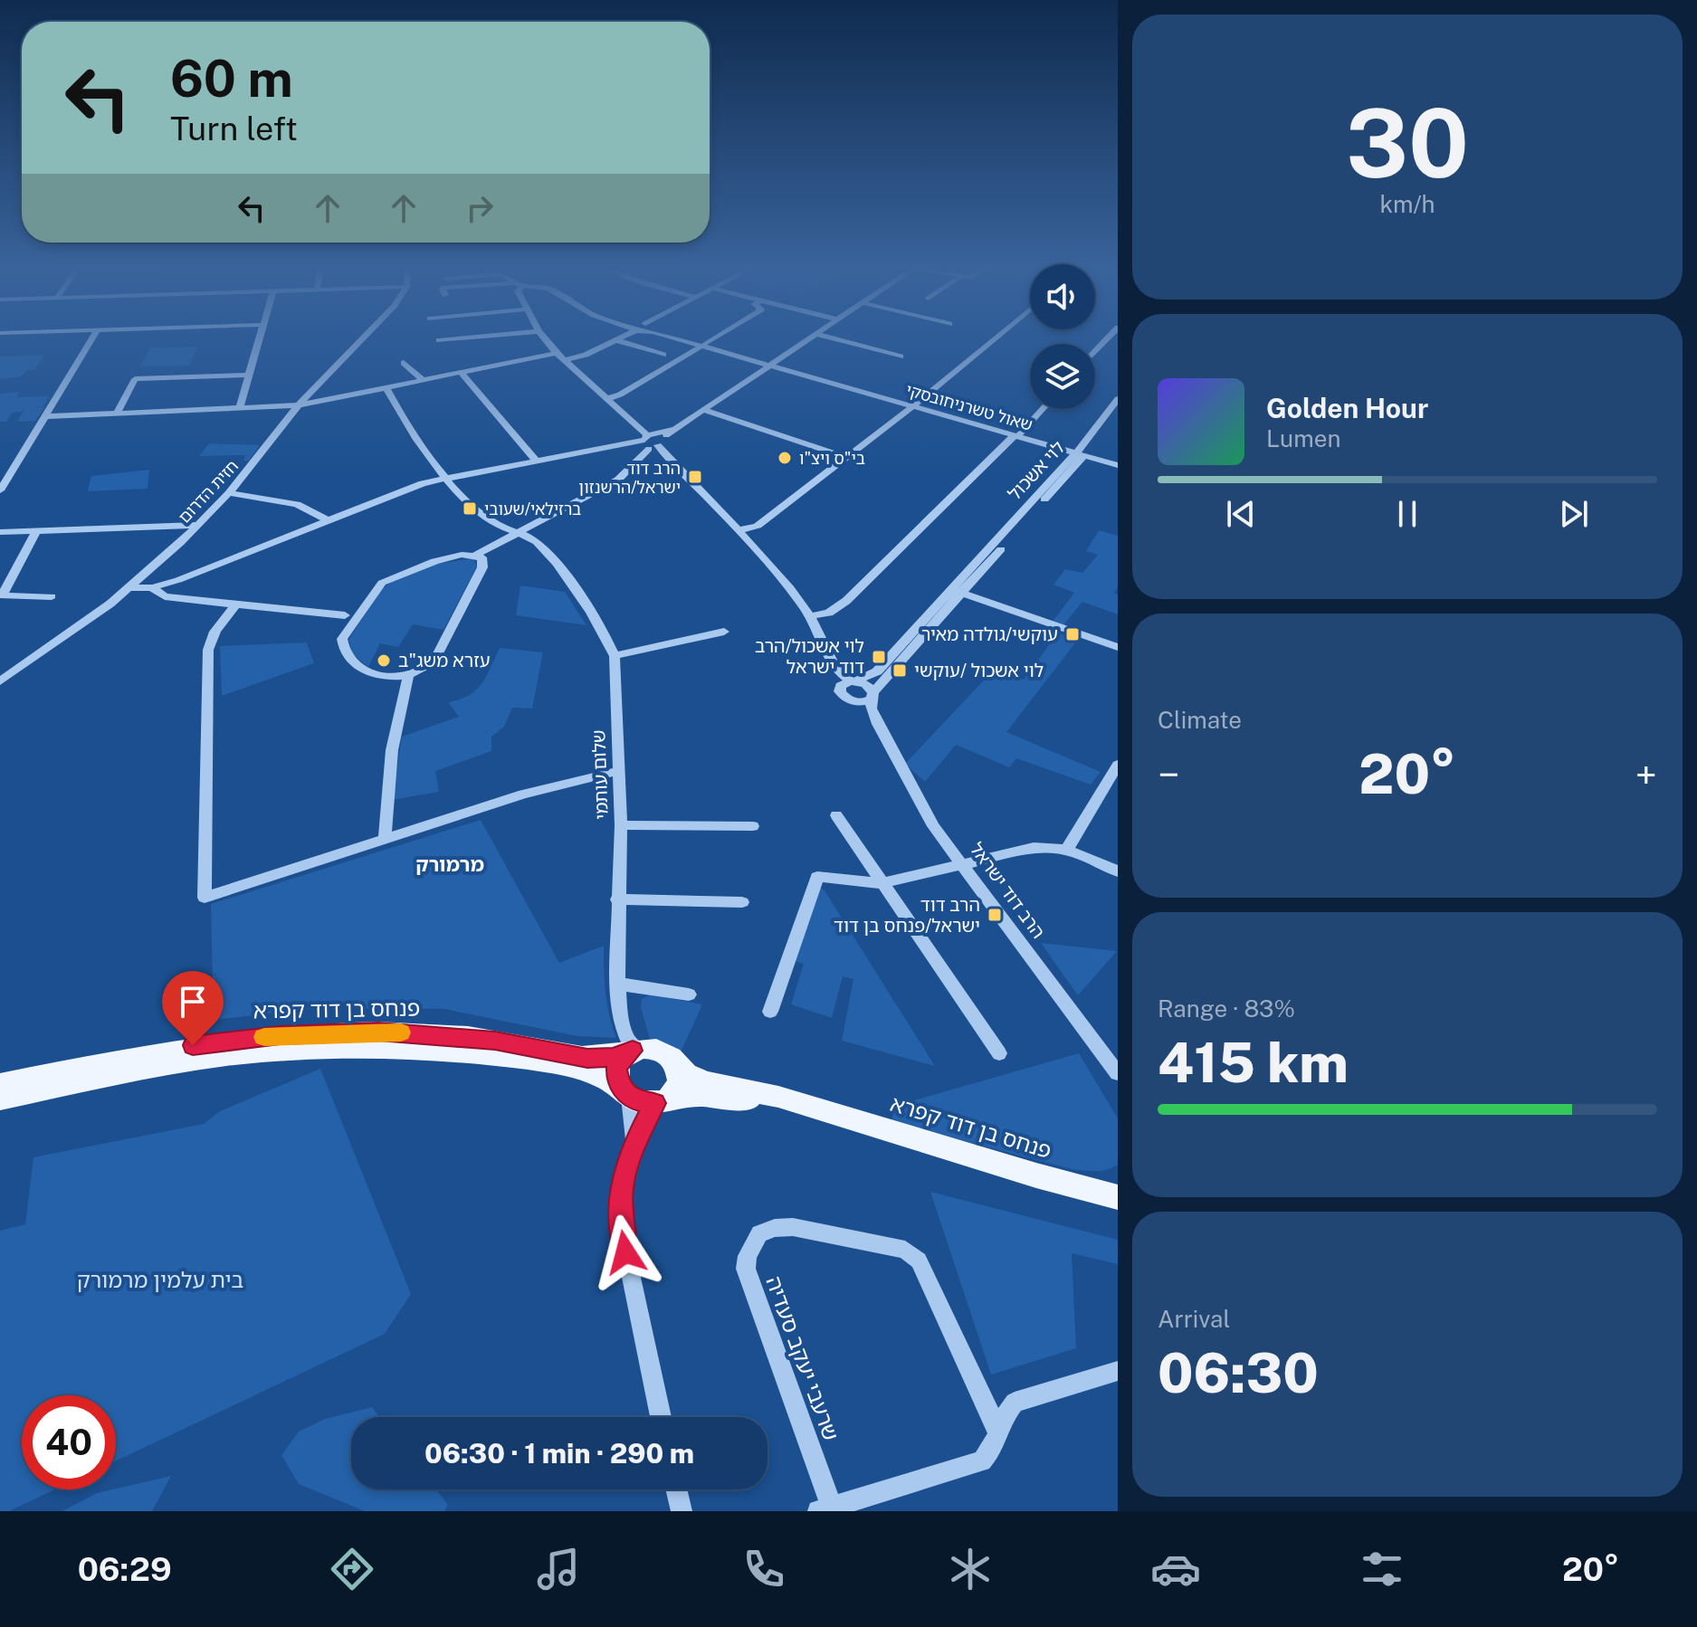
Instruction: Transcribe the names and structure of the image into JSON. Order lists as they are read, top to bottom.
{
  "streets": {
    "main road": ["פנחס בן דוד קפרא"],
    "street": [
      "שאול טשרניחובסקי",
      "לוי אשכול",
      "חזית הדרום",
      "שלום עותמי",
      "הרב דוד ישראל",
      "שרעבי יעקב סעדיה"
    ]
  },
  "crossings": [
    ["שאול טשרניחובסקי", "לוי אשכול"],
    ["לוי אשכול", "הרב דוד ישראל"],
    ["שלום עותמי", "פנחס בן דוד קפרא"]
  ],
  "districts": ["מרמורק"],
  "parks": ["בית עלמין מרמורק"],
  "places": {
    "other": ["בי\"ס ויצ\"ו", "עזרא משג\"ב"],
    "transit": [
      "הרב דוד ישראל/הרשנזון",
      "ברזילאי/שעובי",
      "עוקשי/גולדה מאיר",
      "לוי אשכול/הרב דוד ישראל",
      "לוי אשכול /עוקשי",
      "הרב דוד ישראל/פנחס בן דוד"
    ]
  },
  "page": {
    "tile": [
      ["30", "km/h"],
      "Climate",
      ["Range · 83%", "415 km"],
      ["Arrival", "06:30"]
    ],
    "turn": ["60 m", "Turn left"],
    "song": ["Golden Hour", "Lumen"],
    "heat": ["−", "20°", "+"],
    "limit": "40",
    "trip": "06:30 · 1 min · 290 m",
    "tabs": ["06:29", "20°"]
  }
}
